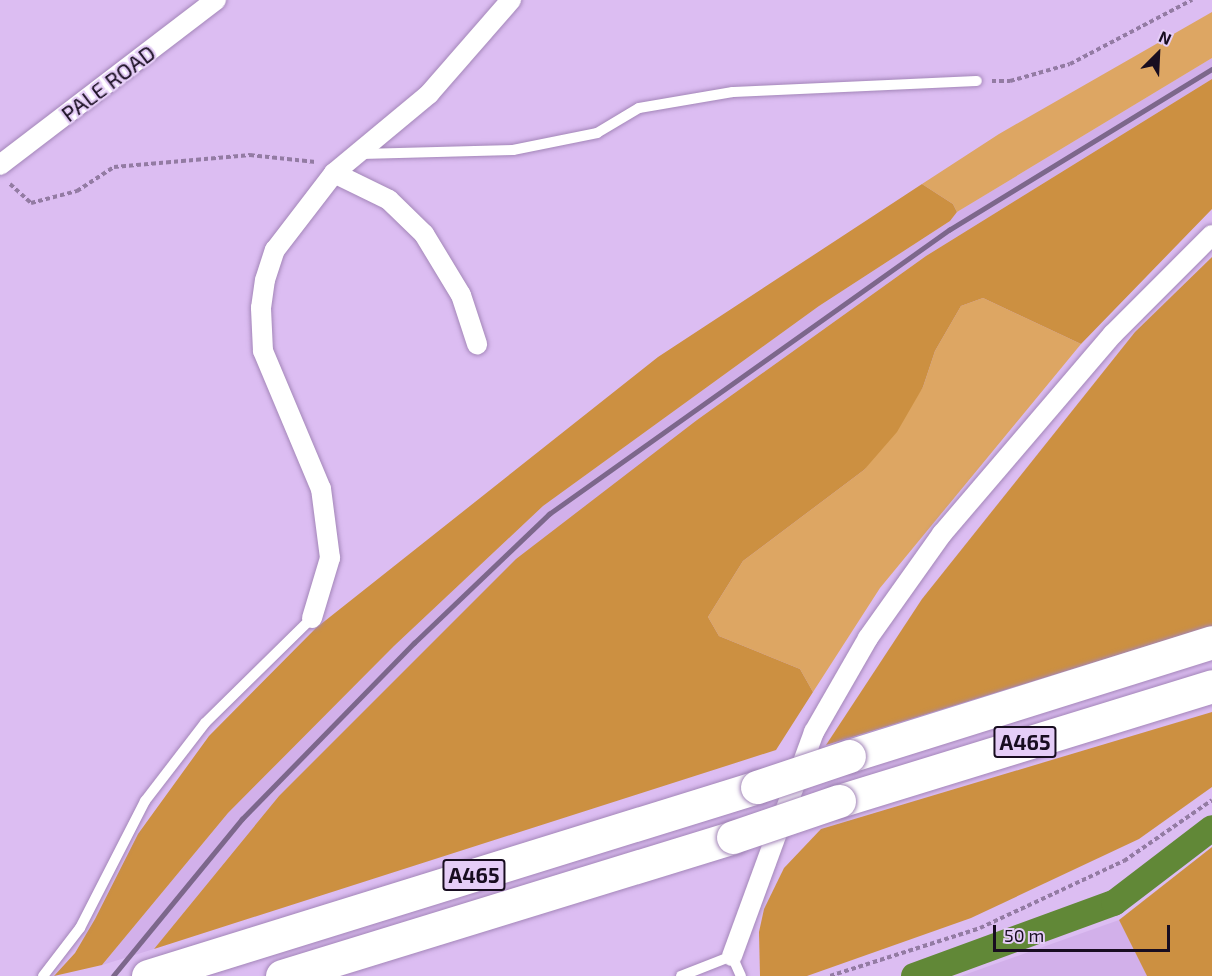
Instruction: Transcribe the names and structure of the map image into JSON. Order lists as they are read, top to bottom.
{
  "streets": {
    "highway": ["A465"],
    "street": ["PALE ROAD"]
  },
  "scale_bar": "50 m",
  "north": "top right"
}
